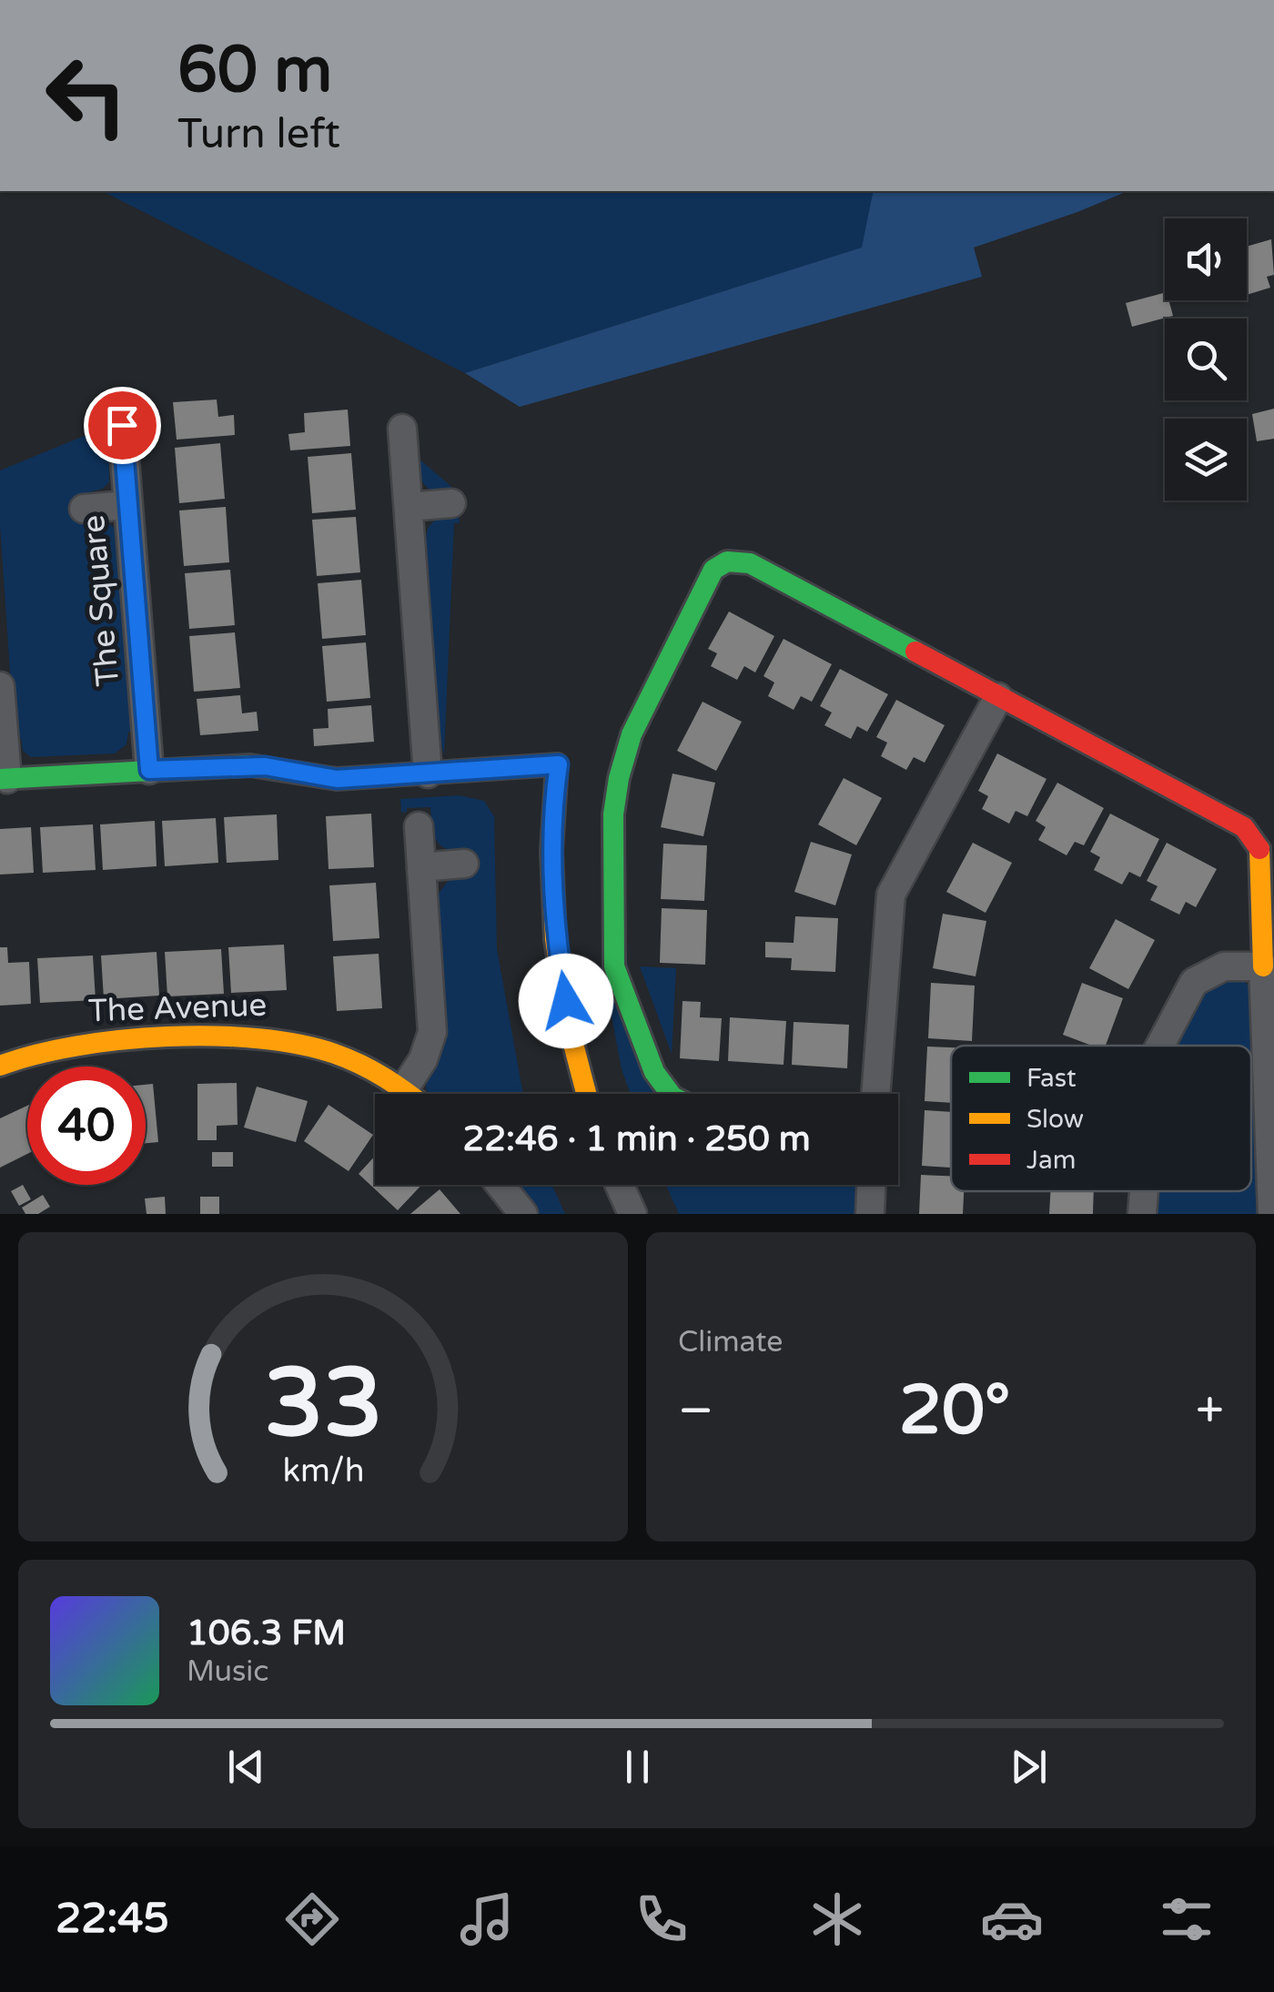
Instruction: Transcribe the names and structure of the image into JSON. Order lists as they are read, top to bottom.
{
  "streets": {
    "street": ["The Square", "The Avenue"]
  },
  "legend": ["Fast", "Slow", "Jam"],
  "page": {
    "turn": ["60 m", "Turn left"],
    "limit": "40",
    "trip": "22:46 · 1 min · 250 m",
    "tile": "Climate",
    "heat": ["−", "20°", "+"],
    "song": ["106.3 FM", "Music"],
    "tabs": "22:45",
    "gauge": ["33", "km/h"]
  }
}
